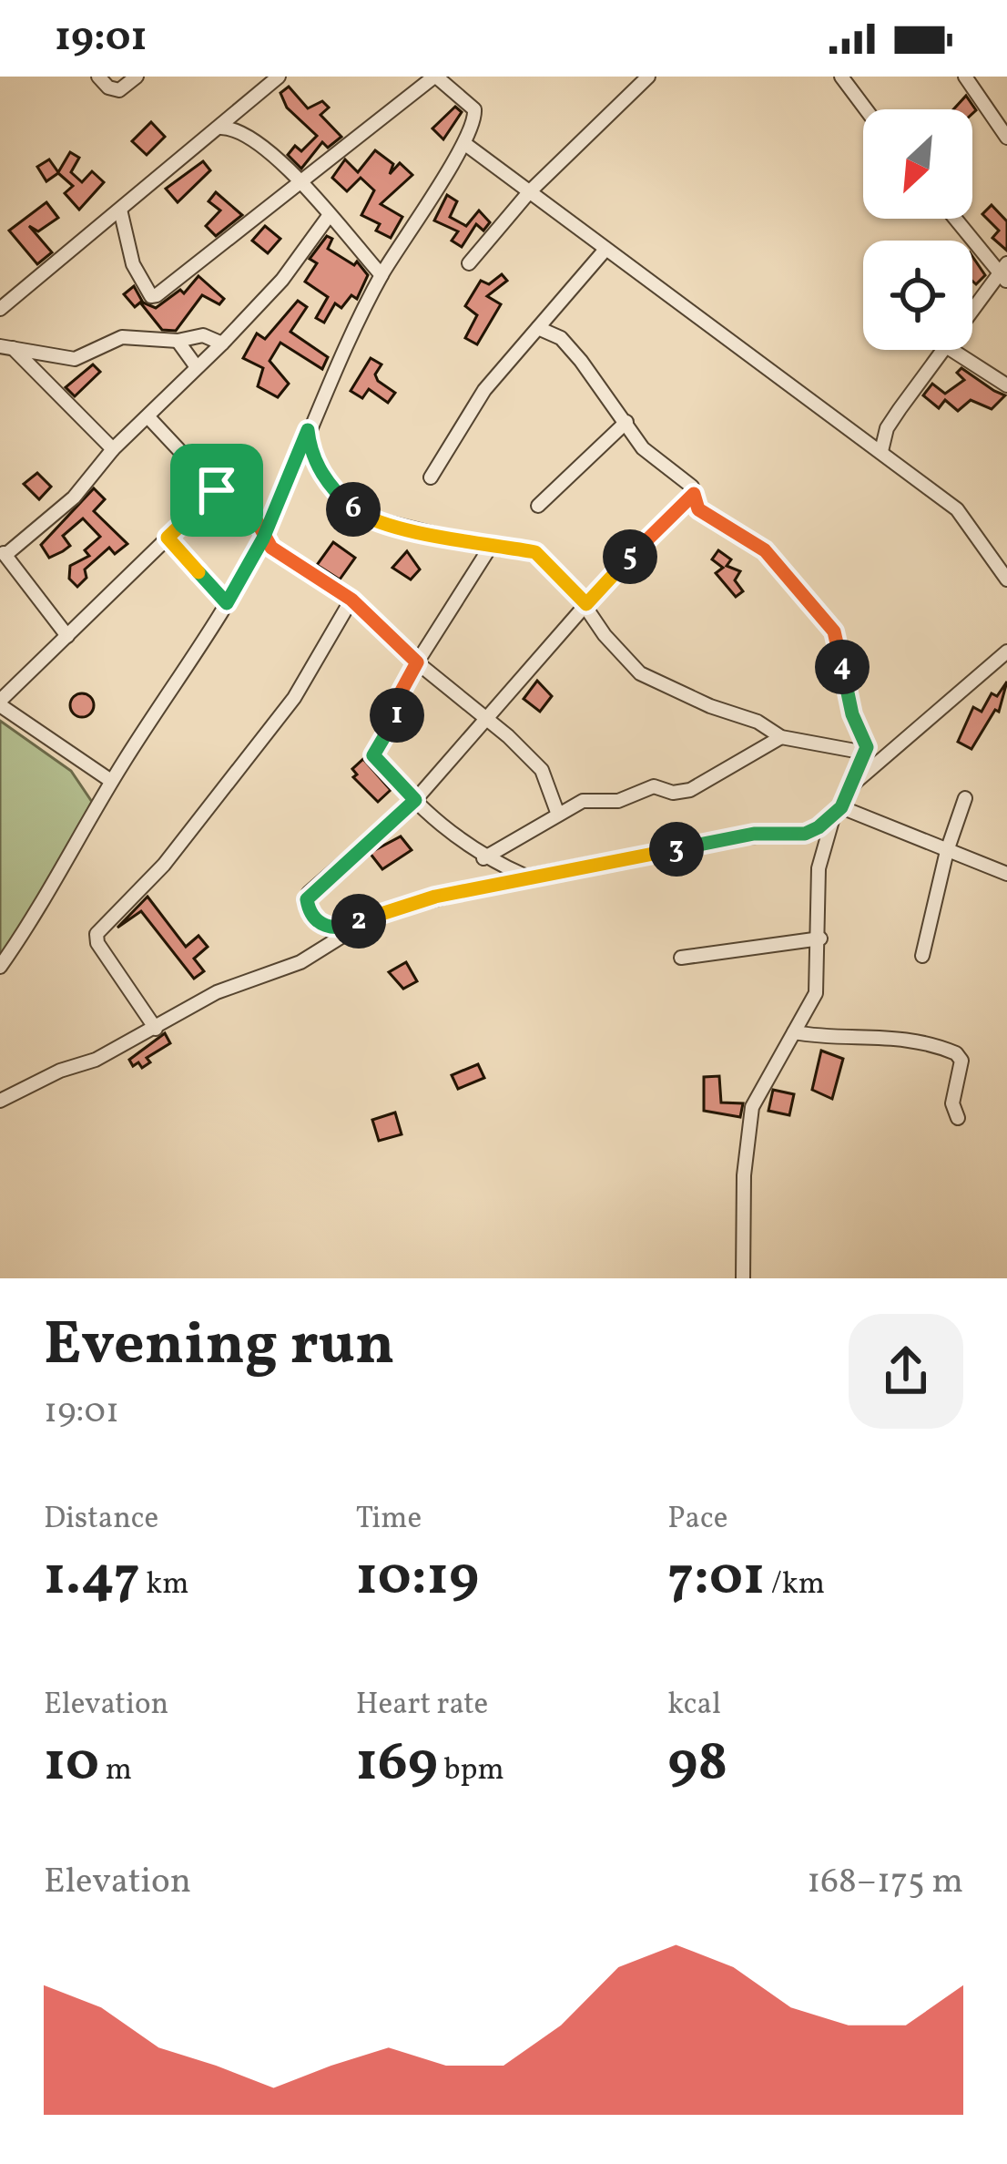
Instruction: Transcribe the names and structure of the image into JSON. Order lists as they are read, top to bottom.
{
  "north": "bottom left",
  "page": {
    "status": "19:01",
    "pins": [
      "6",
      "5",
      "4",
      "1",
      "3",
      "2"
    ],
    "heading": ["Evening run", "19:01"],
    "stats": [
      ["Distance", "1.47 km"],
      ["Time", "10:19"],
      ["Pace", "7:01 /km"],
      ["Elevation", "10 m"],
      ["Heart rate", "169 bpm"],
      ["kcal", "98"]
    ],
    "chart": ["Elevation", "168–175 m"]
  }
}
